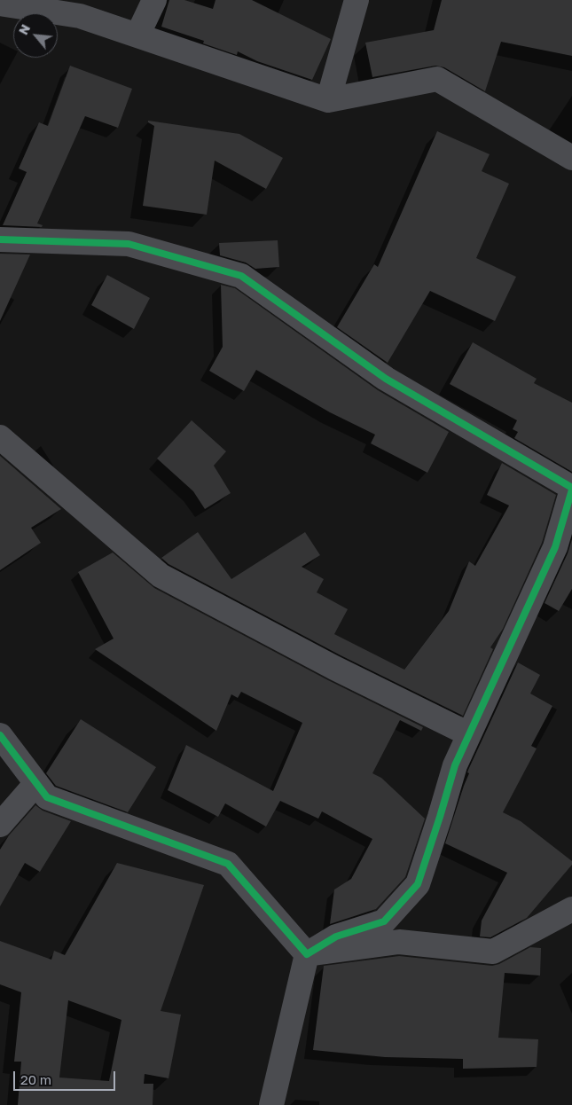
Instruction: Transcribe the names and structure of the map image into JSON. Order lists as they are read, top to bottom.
{
  "scale_bar": "20 m",
  "north": "top left"
}
